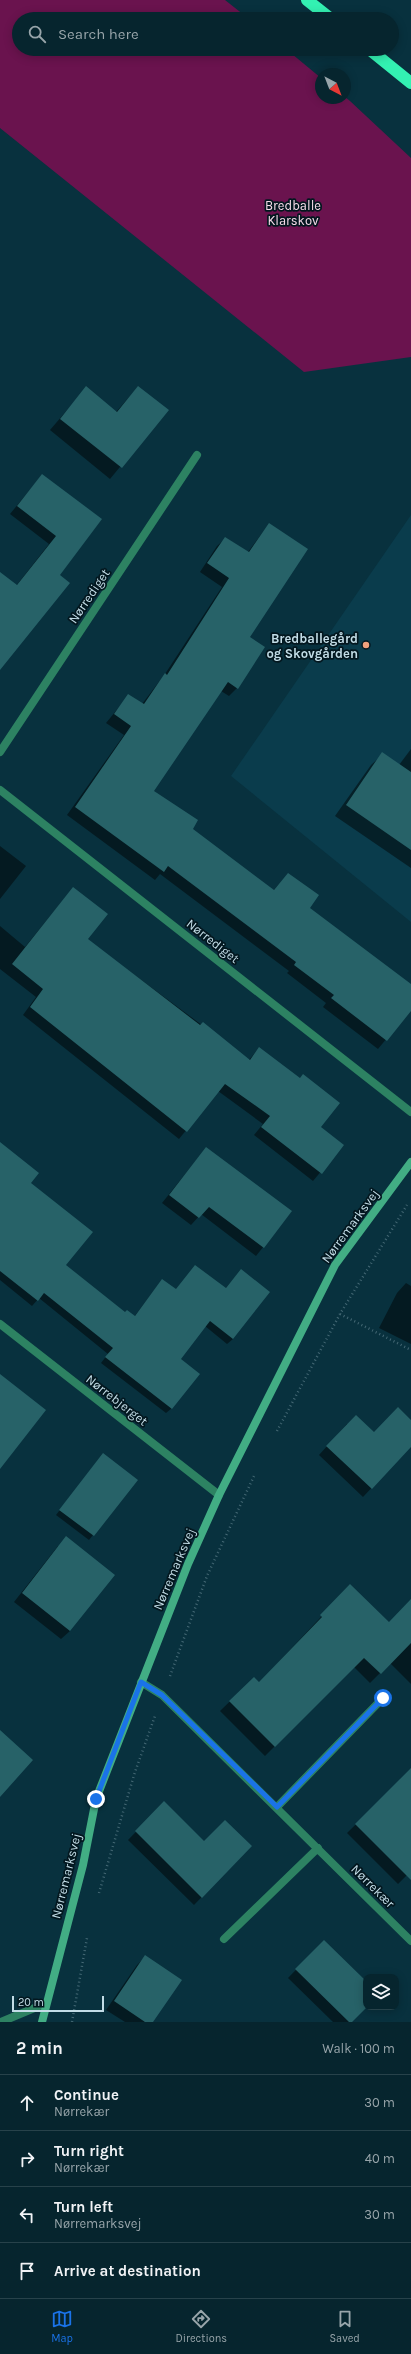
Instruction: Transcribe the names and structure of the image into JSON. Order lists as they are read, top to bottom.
{
  "streets": {
    "street": [
      "Nørrediget",
      "Nørremarksvej",
      "Nørrebjerget",
      "Nørrekær"
    ]
  },
  "crossings": [
    ["Nørremarksvej", "Nørrebjerget"],
    ["Nørremarksvej", "Nørrekær"]
  ],
  "parks": ["Bredballe Klarskov"],
  "places": ["Bredballegård og Skovgården"],
  "scale_bar": "20 m",
  "north": "bottom right",
  "page": {
    "search": "Search here",
    "scale": "20 m",
    "heading": ["2 min", "Walk · 100 m"],
    "list": [
      ["Continue", "Nørrekær", "30 m"],
      ["Turn right", "Nørrekær", "40 m"],
      ["Turn left", "Nørremarksvej", "30 m"],
      "Arrive at destination"
    ],
    "nav": ["Map", "Directions", "Saved"]
  }
}
